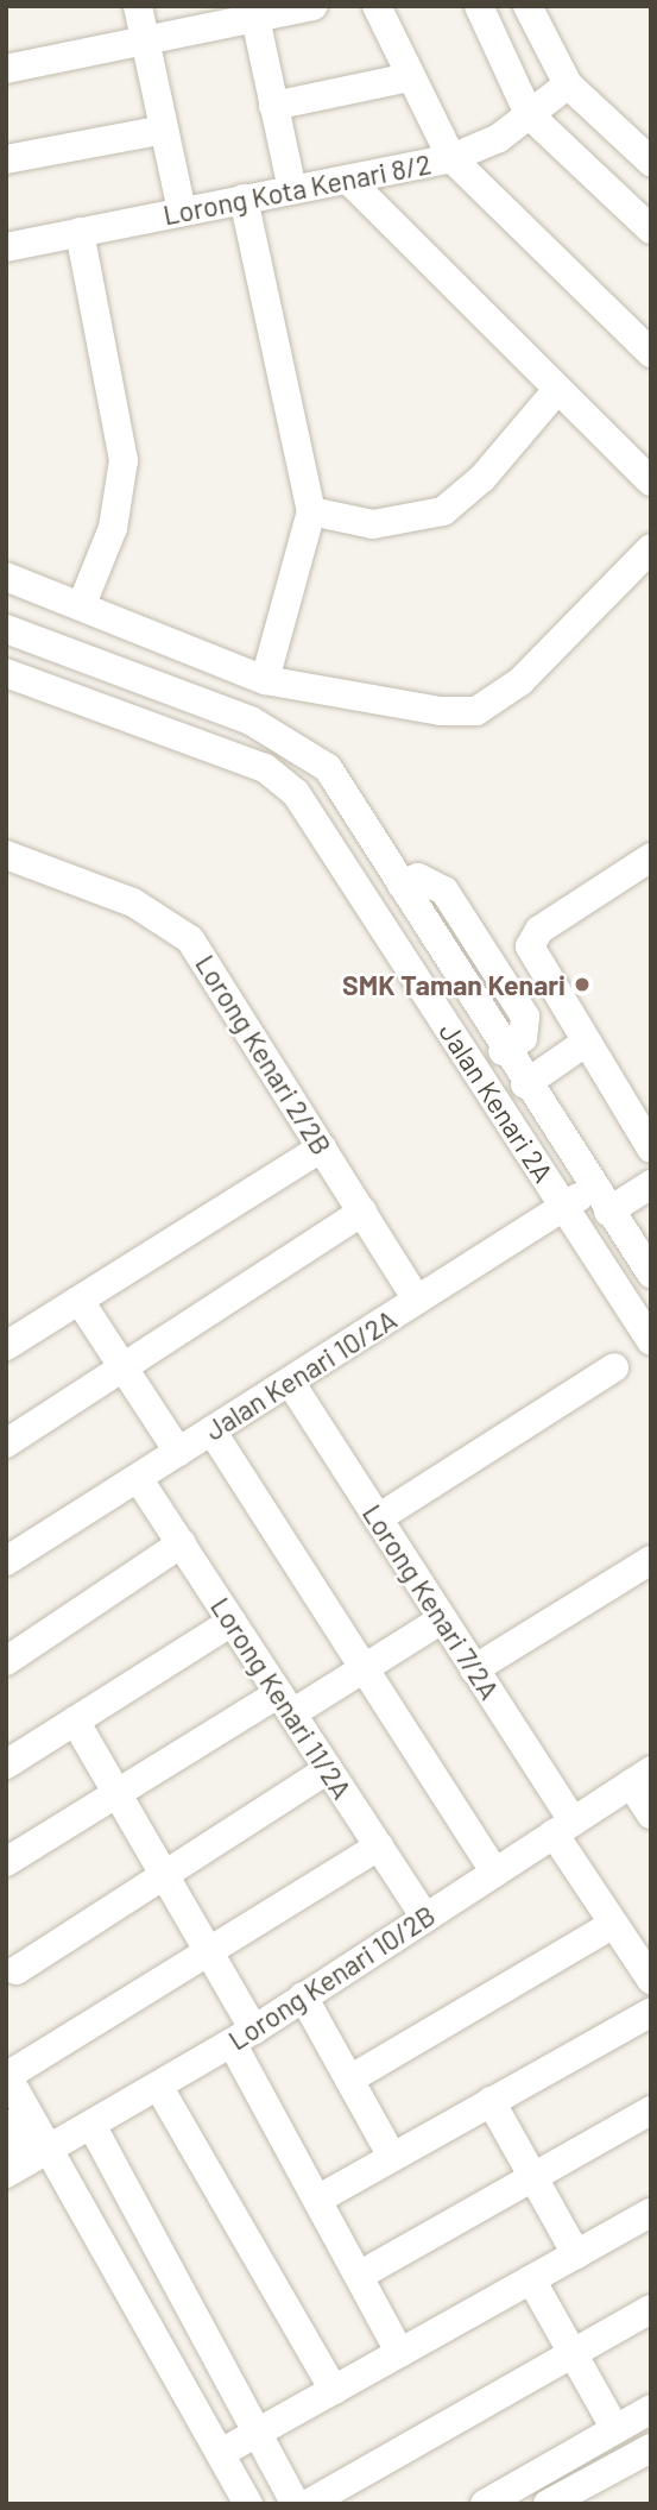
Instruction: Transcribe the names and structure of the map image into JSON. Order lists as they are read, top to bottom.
{
  "streets": {
    "street": [
      "Lorong Kota Kenari 8/2",
      "Lorong Kenari 2/2B",
      "Jalan Kenari 2A",
      "Jalan Kenari 10/2A",
      "Lorong Kenari 7/2A",
      "Lorong Kenari 11/2A",
      "Lorong Kenari 10/2B"
    ]
  },
  "crossings": [
    ["Lorong Kenari 2/2B", "Jalan Kenari 10/2A"],
    ["Jalan Kenari 2A", "Jalan Kenari 10/2A"],
    ["Jalan Kenari 10/2A", "Lorong Kenari 7/2A"],
    ["Jalan Kenari 10/2A", "Lorong Kenari 11/2A"],
    ["Lorong Kenari 7/2A", "Lorong Kenari 10/2B"],
    ["Lorong Kenari 11/2A", "Lorong Kenari 10/2B"]
  ],
  "places": ["SMK Taman Kenari"]
}
